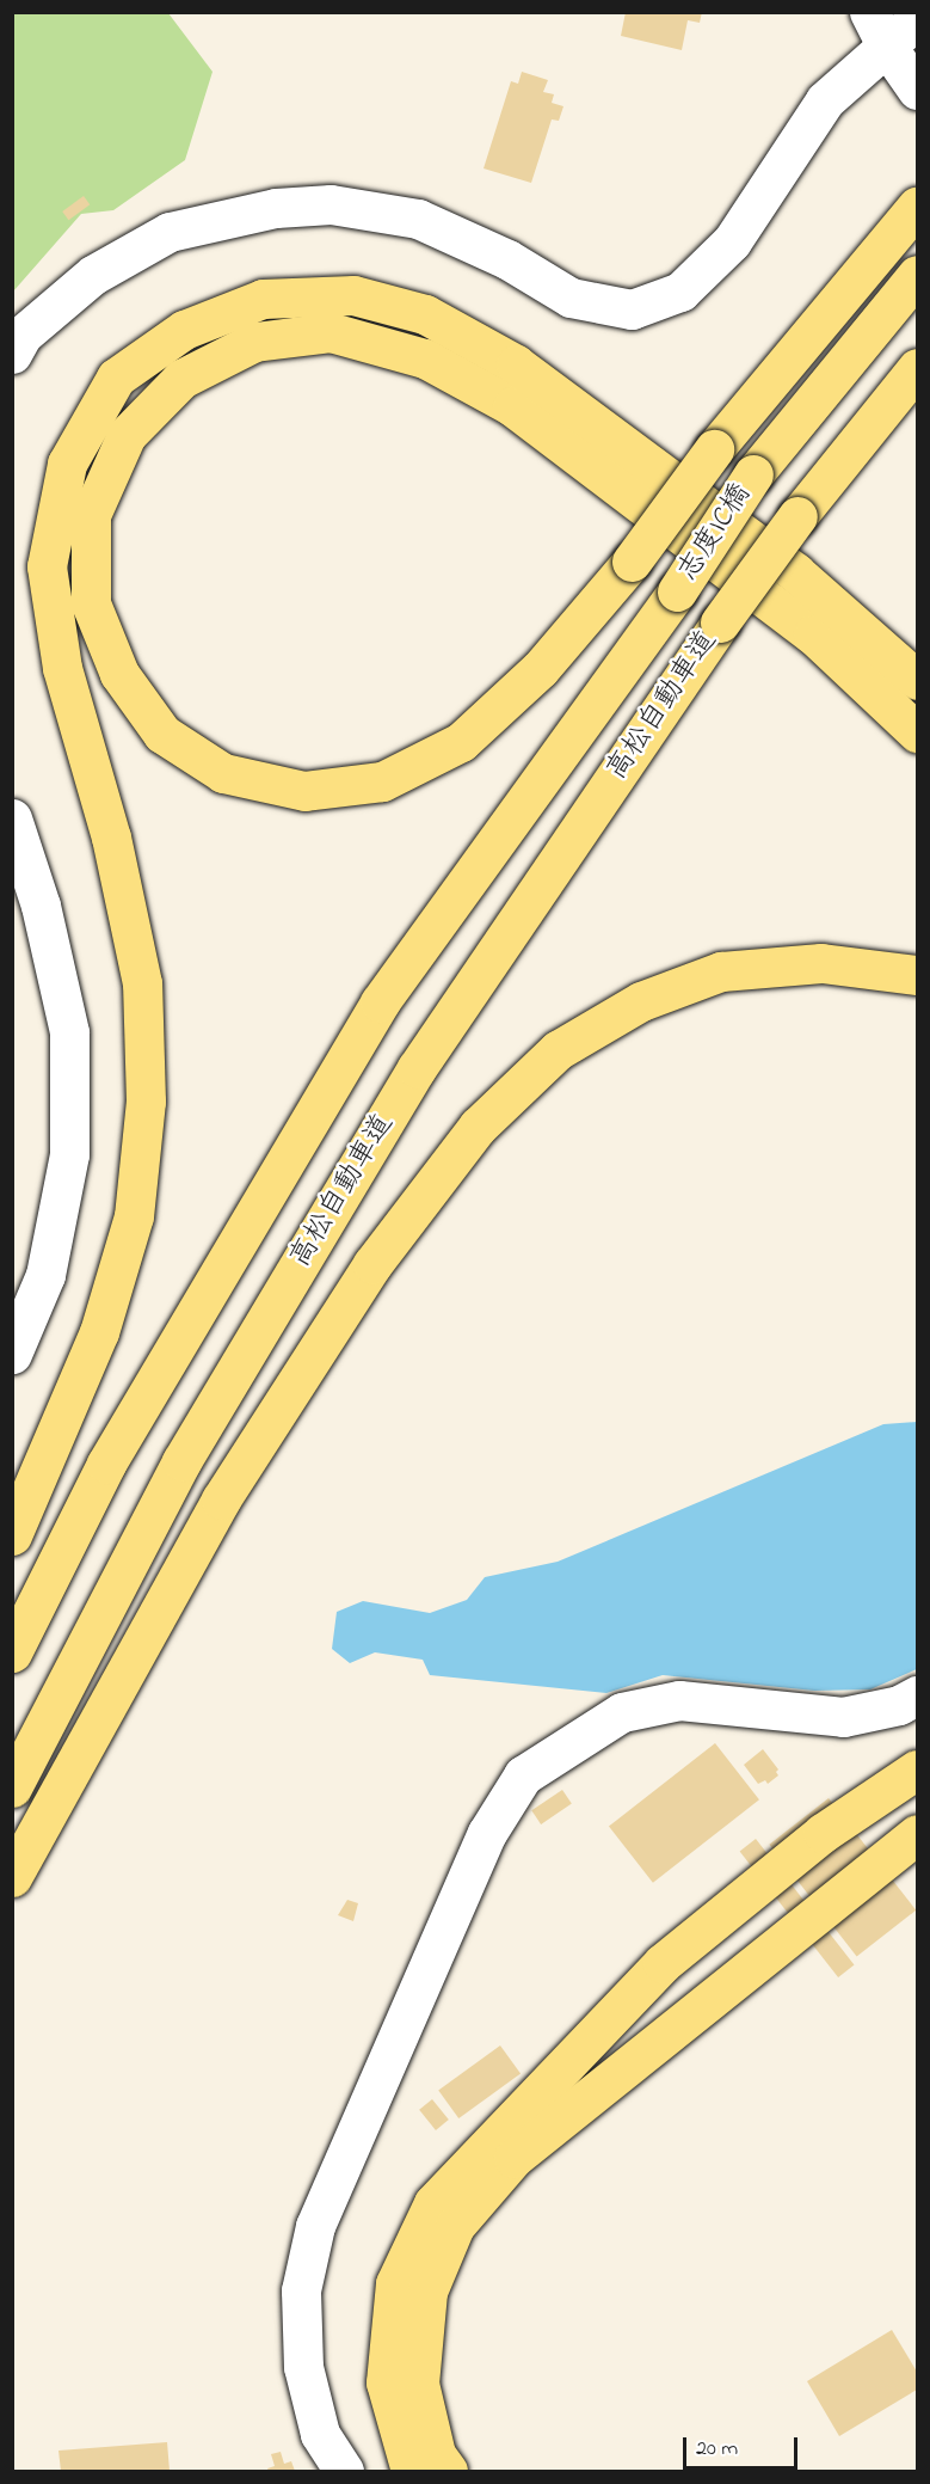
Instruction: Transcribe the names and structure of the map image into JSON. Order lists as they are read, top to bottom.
{
  "streets": {
    "highway": ["志度IC橋", "高松自動車道"]
  },
  "crossings": [
    ["志度IC橋", "高松自動車道"]
  ],
  "scale_bar": "20 m"
}
